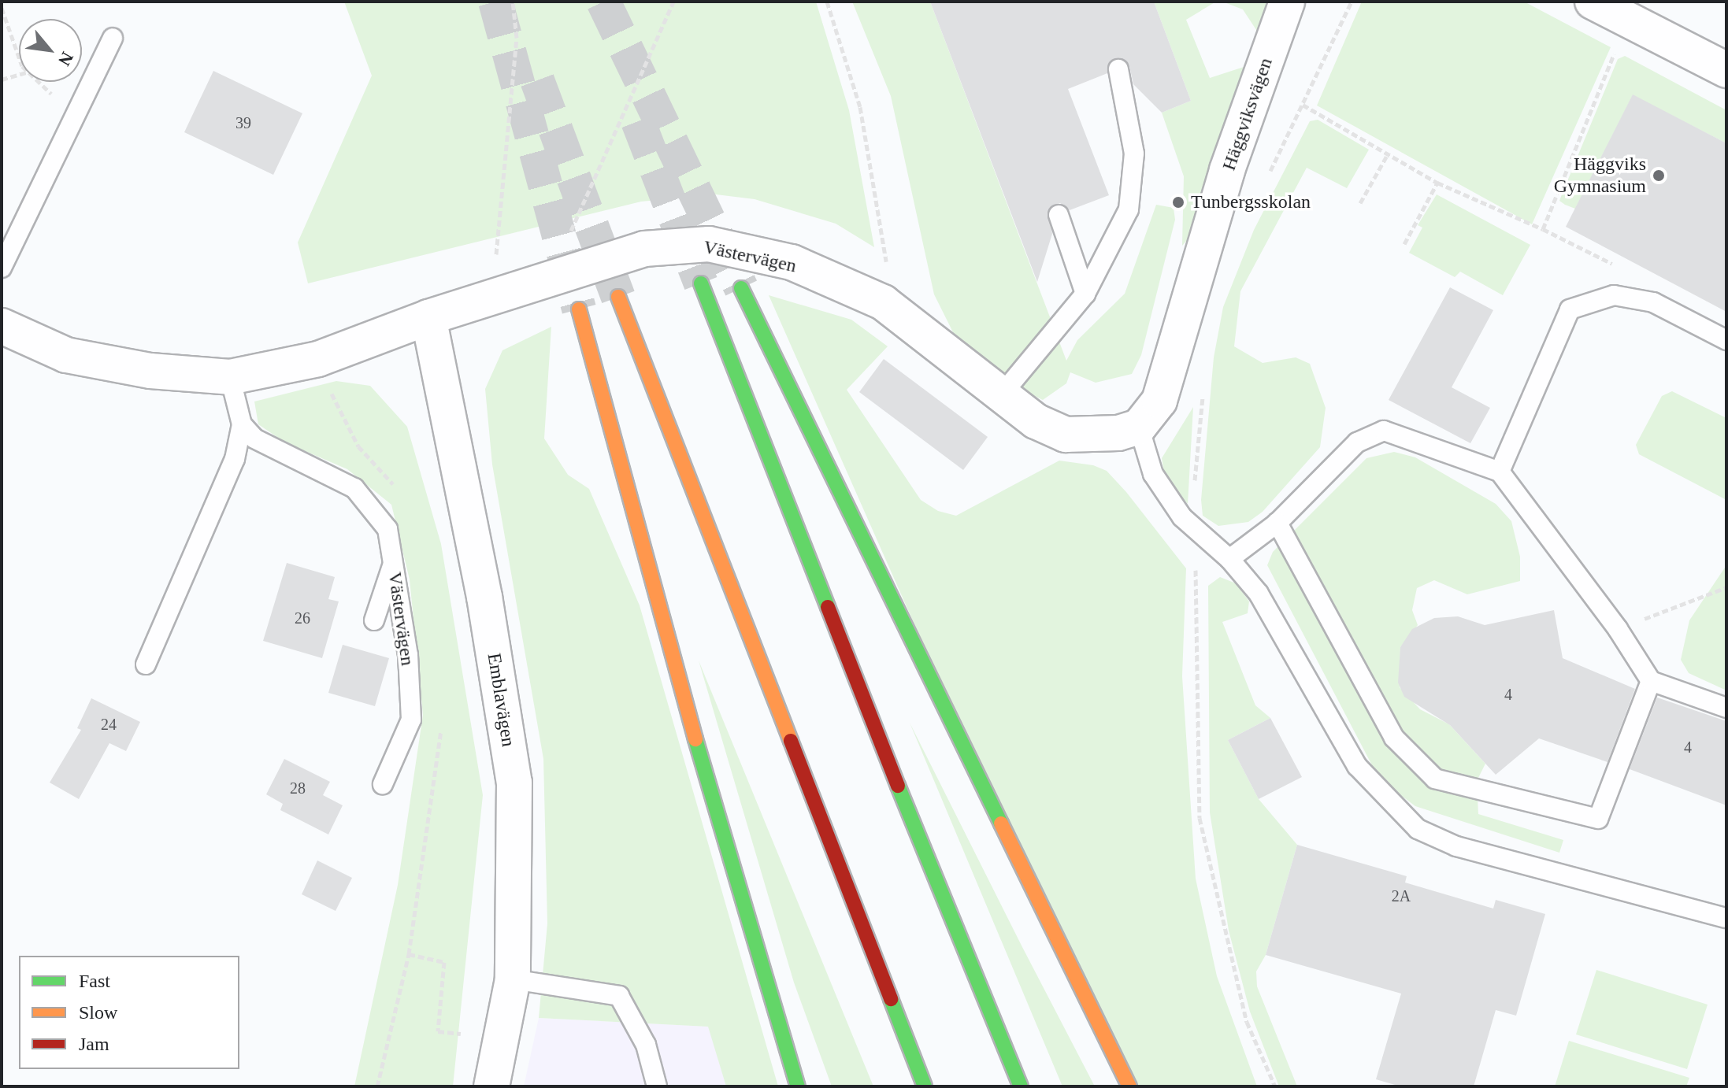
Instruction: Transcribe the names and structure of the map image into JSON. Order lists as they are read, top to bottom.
{
  "streets": {
    "street": ["Häggviksvägen", "Västervägen", "Emblavägen"]
  },
  "crossings": [
    ["Häggviksvägen", "Västervägen"],
    ["Västervägen", "Emblavägen"]
  ],
  "places": ["Häggviks Gymnasium", "Tunbergsskolan"],
  "house_numbers": [
    "39",
    "26",
    "4",
    "24",
    "4",
    "28",
    "2A"
  ],
  "legend": ["Fast", "Slow", "Jam"],
  "north": "bottom right"
}
